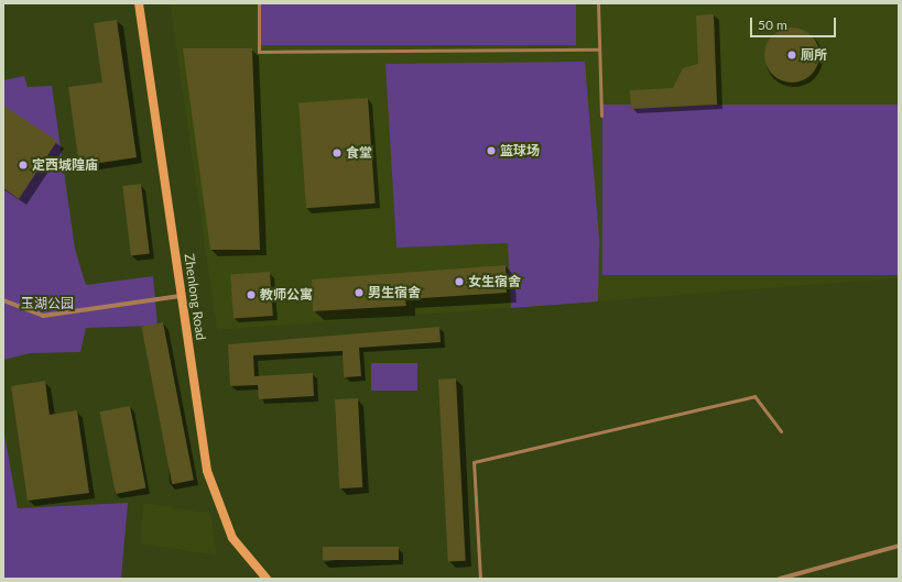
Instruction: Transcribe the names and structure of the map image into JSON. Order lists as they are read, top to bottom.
{
  "streets": {
    "main road": ["Zhenlong Road"]
  },
  "parks": ["玉湖公园"],
  "places": [
    "厕所",
    "篮球场",
    "食堂",
    "定西城隍庙",
    "女生宿舍",
    "男生宿舍",
    "教师公寓"
  ],
  "scale_bar": "50 m"
}
